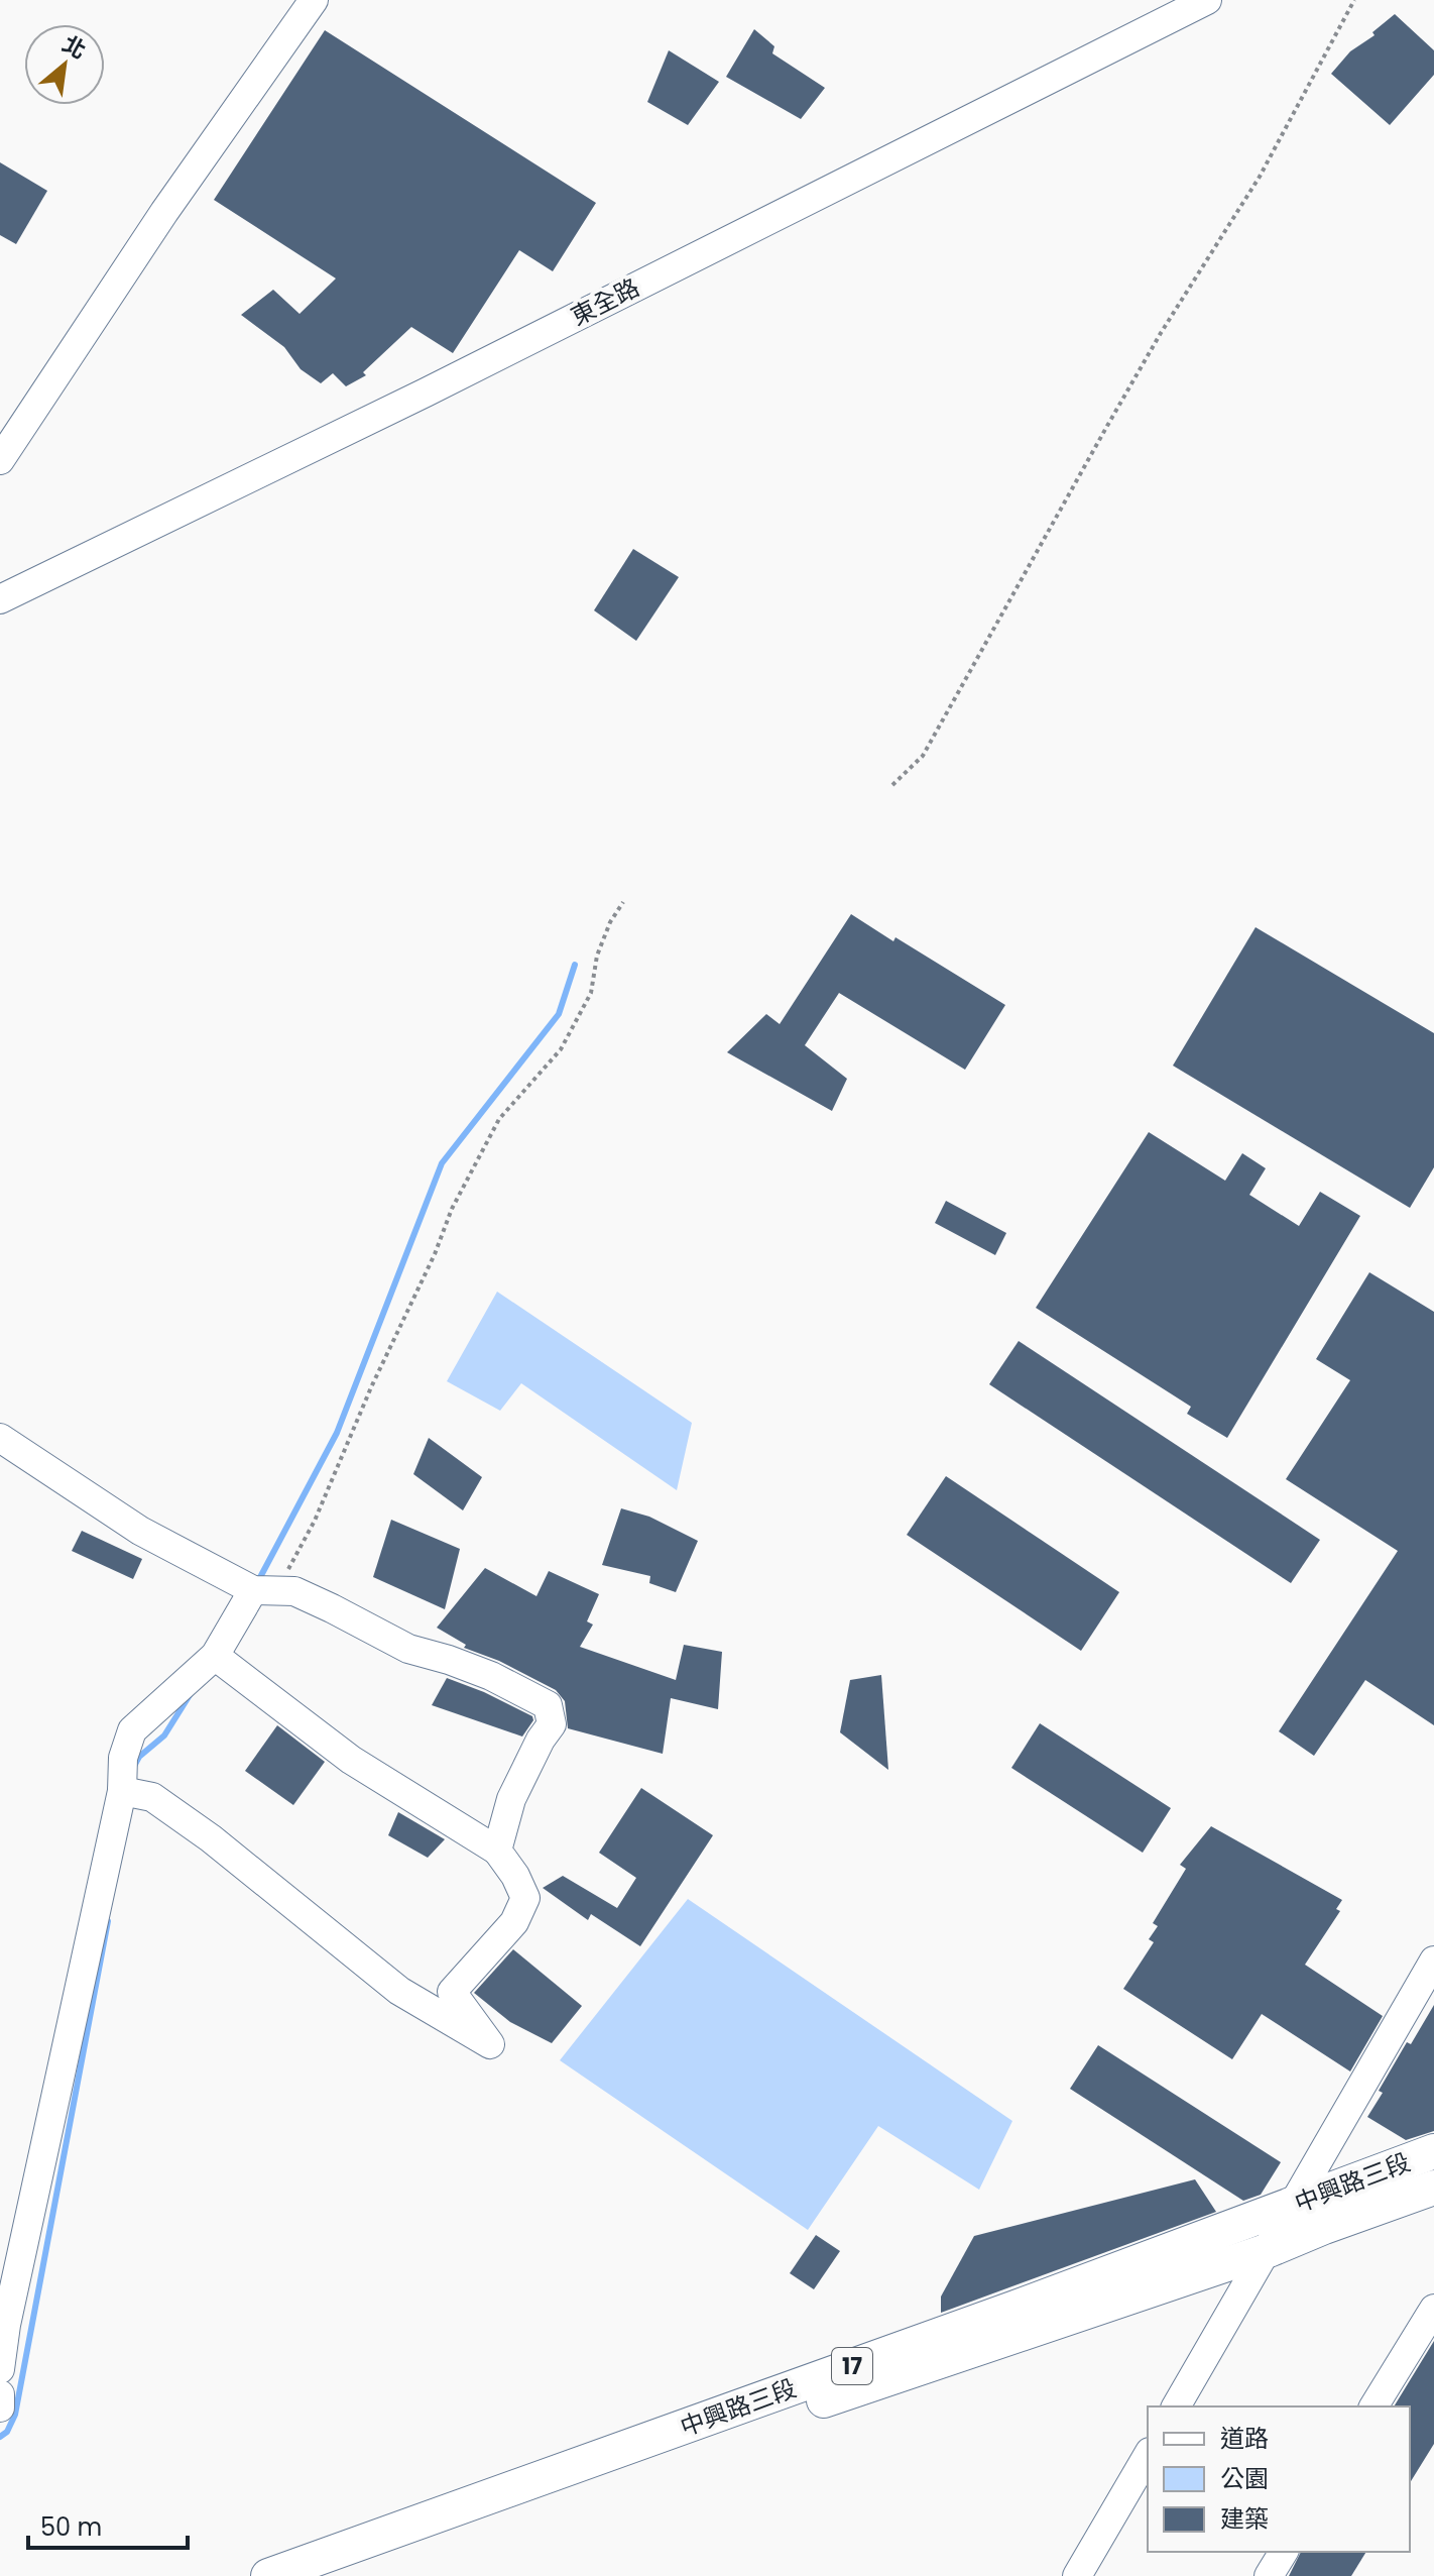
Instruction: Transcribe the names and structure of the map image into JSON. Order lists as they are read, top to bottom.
{
  "streets": {
    "main road": ["中興路三段", "17"],
    "street": ["東全路"]
  },
  "legend": ["道路", "公園", "建築"],
  "scale_bar": "50 m",
  "north": "top right"
}
